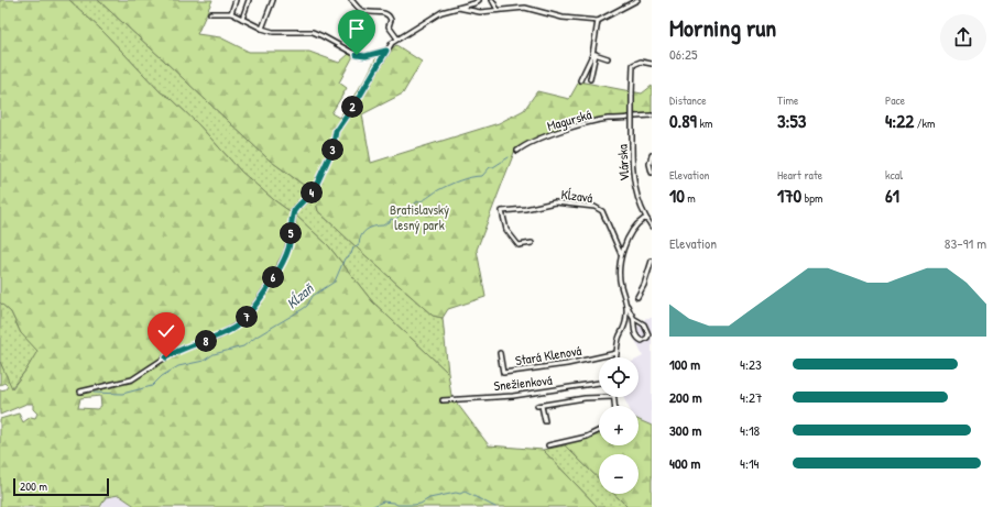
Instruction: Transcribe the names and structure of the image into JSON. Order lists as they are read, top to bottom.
{
  "streets": {
    "street": [
      "Magurská",
      "Vlárska",
      "Kĺzavá",
      "Stará Klenová",
      "Snežienková"
    ]
  },
  "water": ["Kĺzaň"],
  "parks": ["Bratislavský lesný park"],
  "scale_bar": "200 m",
  "page": {
    "heading": ["Morning run", "06:25"],
    "stats": [
      ["Distance", "0.89 km"],
      ["Time", "3:53"],
      ["Pace", "4:22 /km"],
      ["Elevation", "10 m"],
      ["Heart rate", "170 bpm"],
      ["kcal", "61"]
    ],
    "pins": [
      "2",
      "3",
      "4",
      "5",
      "6",
      "7",
      "8"
    ],
    "chart": ["Elevation", "83–91 m"],
    "list": [
      {
        "name": "100 m",
        "note": "4:23"
      },
      {
        "name": "200 m",
        "note": "4:27"
      },
      {
        "name": "300 m",
        "note": "4:18"
      },
      {
        "name": "400 m",
        "note": "4:14"
      }
    ],
    "map_buttons": ["+", "−"],
    "scale": "200 m"
  }
}
